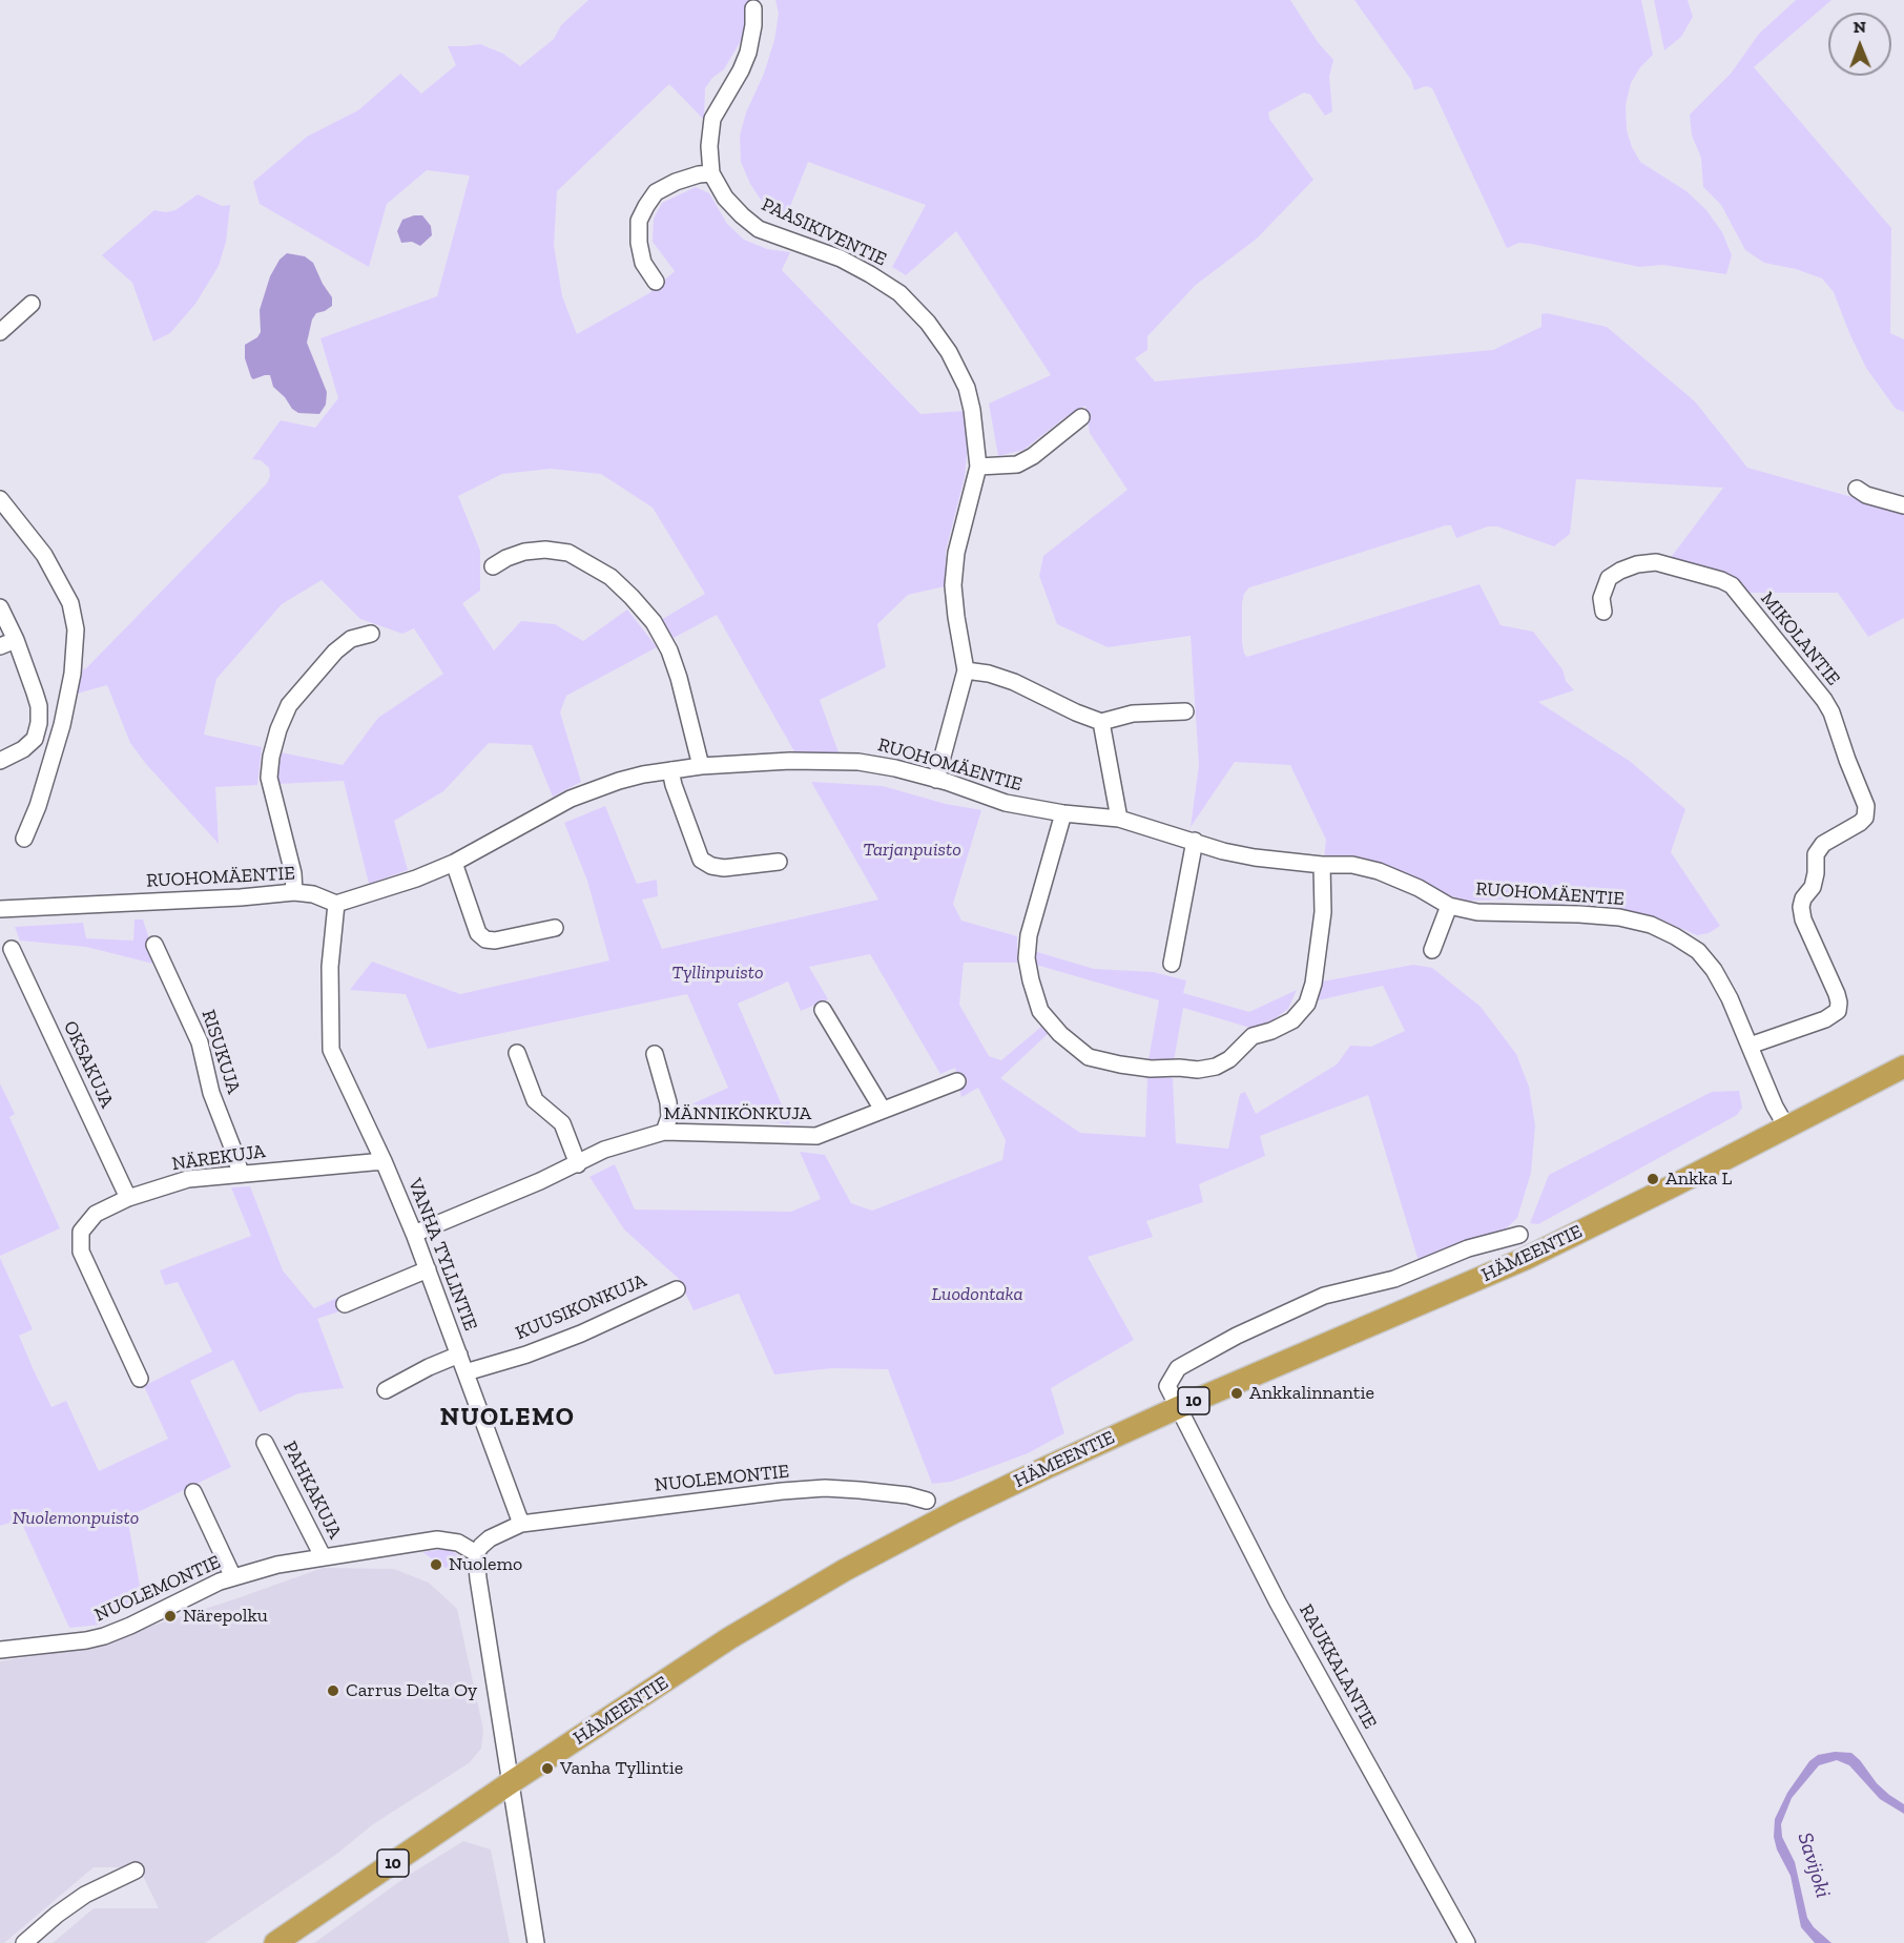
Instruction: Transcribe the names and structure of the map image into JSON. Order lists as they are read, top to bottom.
{
  "streets": {
    "highway": ["HÄMEENTIE", "10"],
    "street": [
      "PAASIKIVENTIE",
      "MIKOLANTIE",
      "RUOHOMÄENTIE",
      "RISUKUJA",
      "OKSAKUJA",
      "MÄNNIKÖNKUJA",
      "NÄREKUJA",
      "VANHA TYLLINTIE",
      "KUUSIKONKUJA",
      "NUOLEMONTIE",
      "PAHKAKUJA",
      "RAUKKALANTIE"
    ]
  },
  "crossings": [
    ["PAASIKIVENTIE", "RUOHOMÄENTIE"],
    ["MIKOLANTIE", "RUOHOMÄENTIE"],
    ["RUOHOMÄENTIE", "HÄMEENTIE"],
    ["RUOHOMÄENTIE", "VANHA TYLLINTIE"],
    ["RISUKUJA", "NÄREKUJA"],
    ["OKSAKUJA", "NÄREKUJA"],
    ["MÄNNIKÖNKUJA", "VANHA TYLLINTIE"],
    ["NÄREKUJA", "VANHA TYLLINTIE"],
    ["HÄMEENTIE", "RAUKKALANTIE"],
    ["VANHA TYLLINTIE", "KUUSIKONKUJA"],
    ["VANHA TYLLINTIE", "NUOLEMONTIE"],
    ["NUOLEMONTIE", "PAHKAKUJA"]
  ],
  "districts": ["NUOLEMO"],
  "water": ["Savijoki"],
  "parks": [
    "Tarjanpuisto",
    "Tyllinpuisto",
    "Luodontaka",
    "Nuolemonpuisto"
  ],
  "places": [
    "Ankka L",
    "Ankkalinnantie",
    "Nuolemo",
    "Närepolku",
    "Carrus Delta Oy",
    "Vanha Tyllintie"
  ],
  "north": "top"
}
